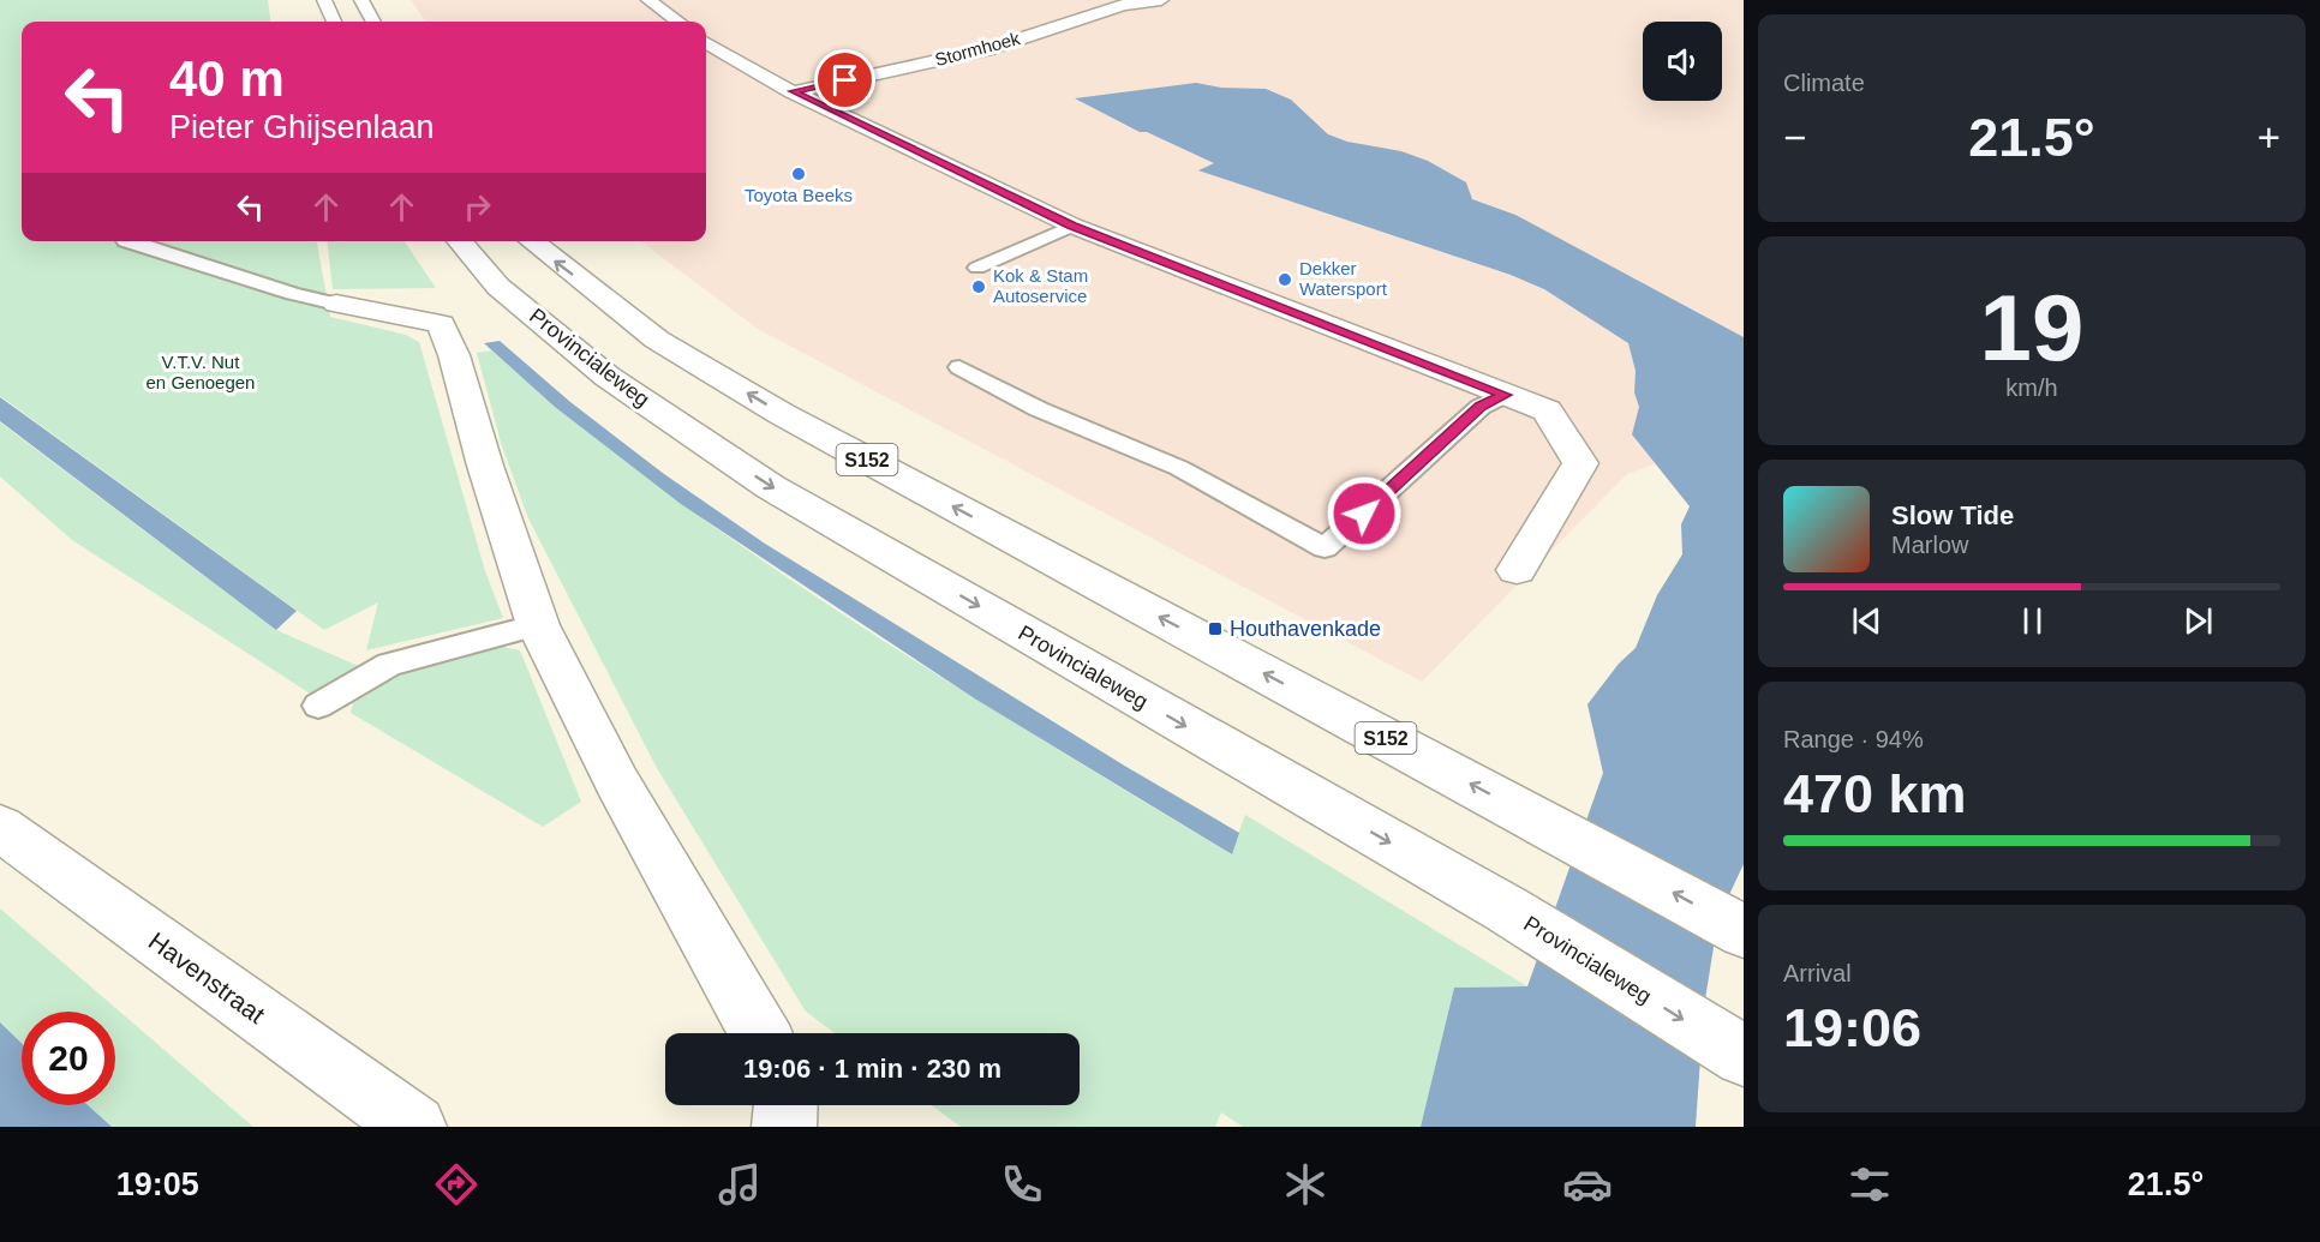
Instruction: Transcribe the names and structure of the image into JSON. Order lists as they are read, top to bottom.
{
  "streets": {
    "street": [
      "Stormhoek",
      "Provincialeweg",
      "S152",
      "Havenstraat"
    ]
  },
  "parks": ["V.T.V. Nut en Genoegen"],
  "places": {
    "other": ["Toyota Beeks", "Dekker Watersport", "Kok & Stam Autoservice"],
    "transit": ["Houthavenkade"]
  },
  "page": {
    "tile": [
      "Climate",
      ["19", "km/h"],
      ["Range · 94%", "470 km"],
      ["Arrival", "19:06"]
    ],
    "turn": ["40 m", "Pieter Ghijsenlaan"],
    "heat": ["−", "21.5°", "+"],
    "song": ["Slow Tide", "Marlow"],
    "limit": "20",
    "trip": "19:06 · 1 min · 230 m",
    "tabs": ["19:05", "21.5°"]
  }
}
